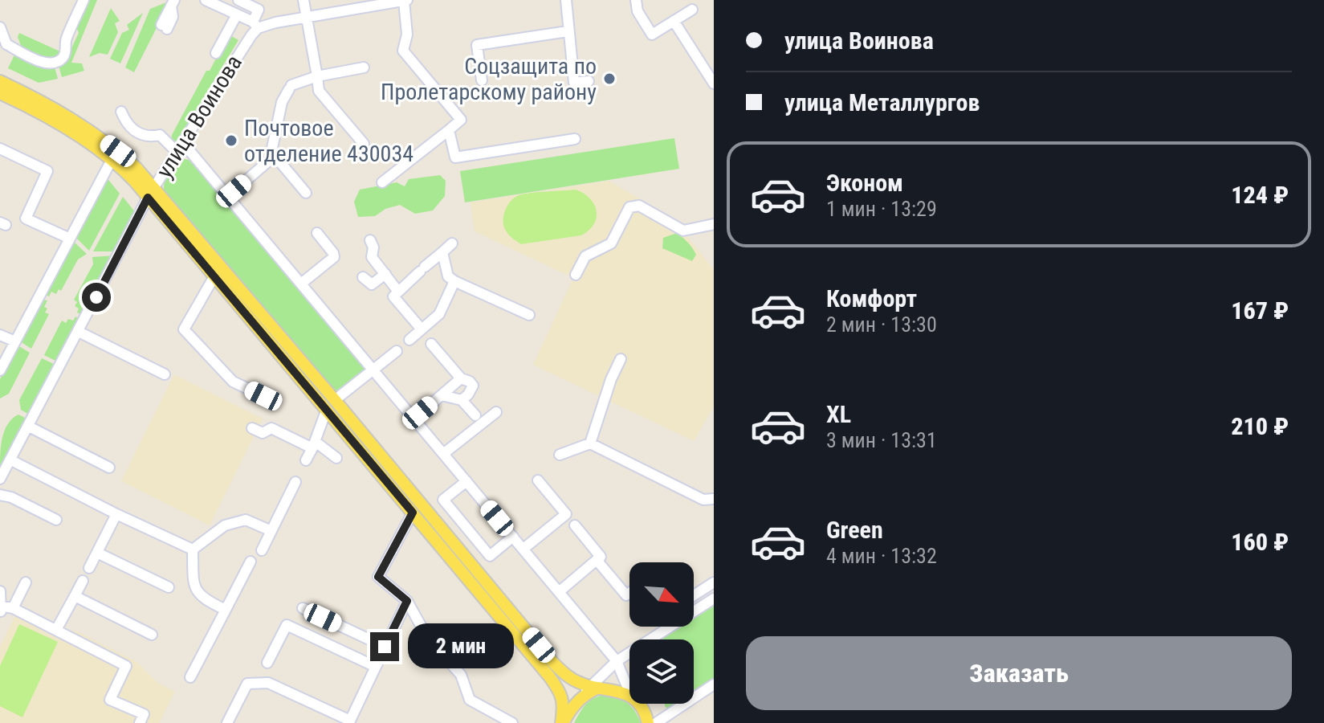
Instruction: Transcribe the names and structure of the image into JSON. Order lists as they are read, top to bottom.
{
  "streets": {
    "main road": ["улица Воинова"]
  },
  "places": ["Соцзащита по Пролетарскому району", "Почтовое отделение 430034"],
  "north": "bottom right",
  "page": {
    "banner": ["улица Воинова", "улица Металлургов"],
    "list": [
      {
        "name": "Эконом",
        "note": "1 мин · 13:29",
        "value": "124 ₽"
      },
      {
        "name": "Комфорт",
        "note": "2 мин · 13:30",
        "value": "167 ₽"
      },
      {
        "name": "XL",
        "note": "3 мин · 13:31",
        "value": "210 ₽"
      },
      {
        "name": "Green",
        "note": "4 мин · 13:32",
        "value": "160 ₽"
      }
    ],
    "bubble": "2 мин",
    "buttons": "Заказать"
  }
}
